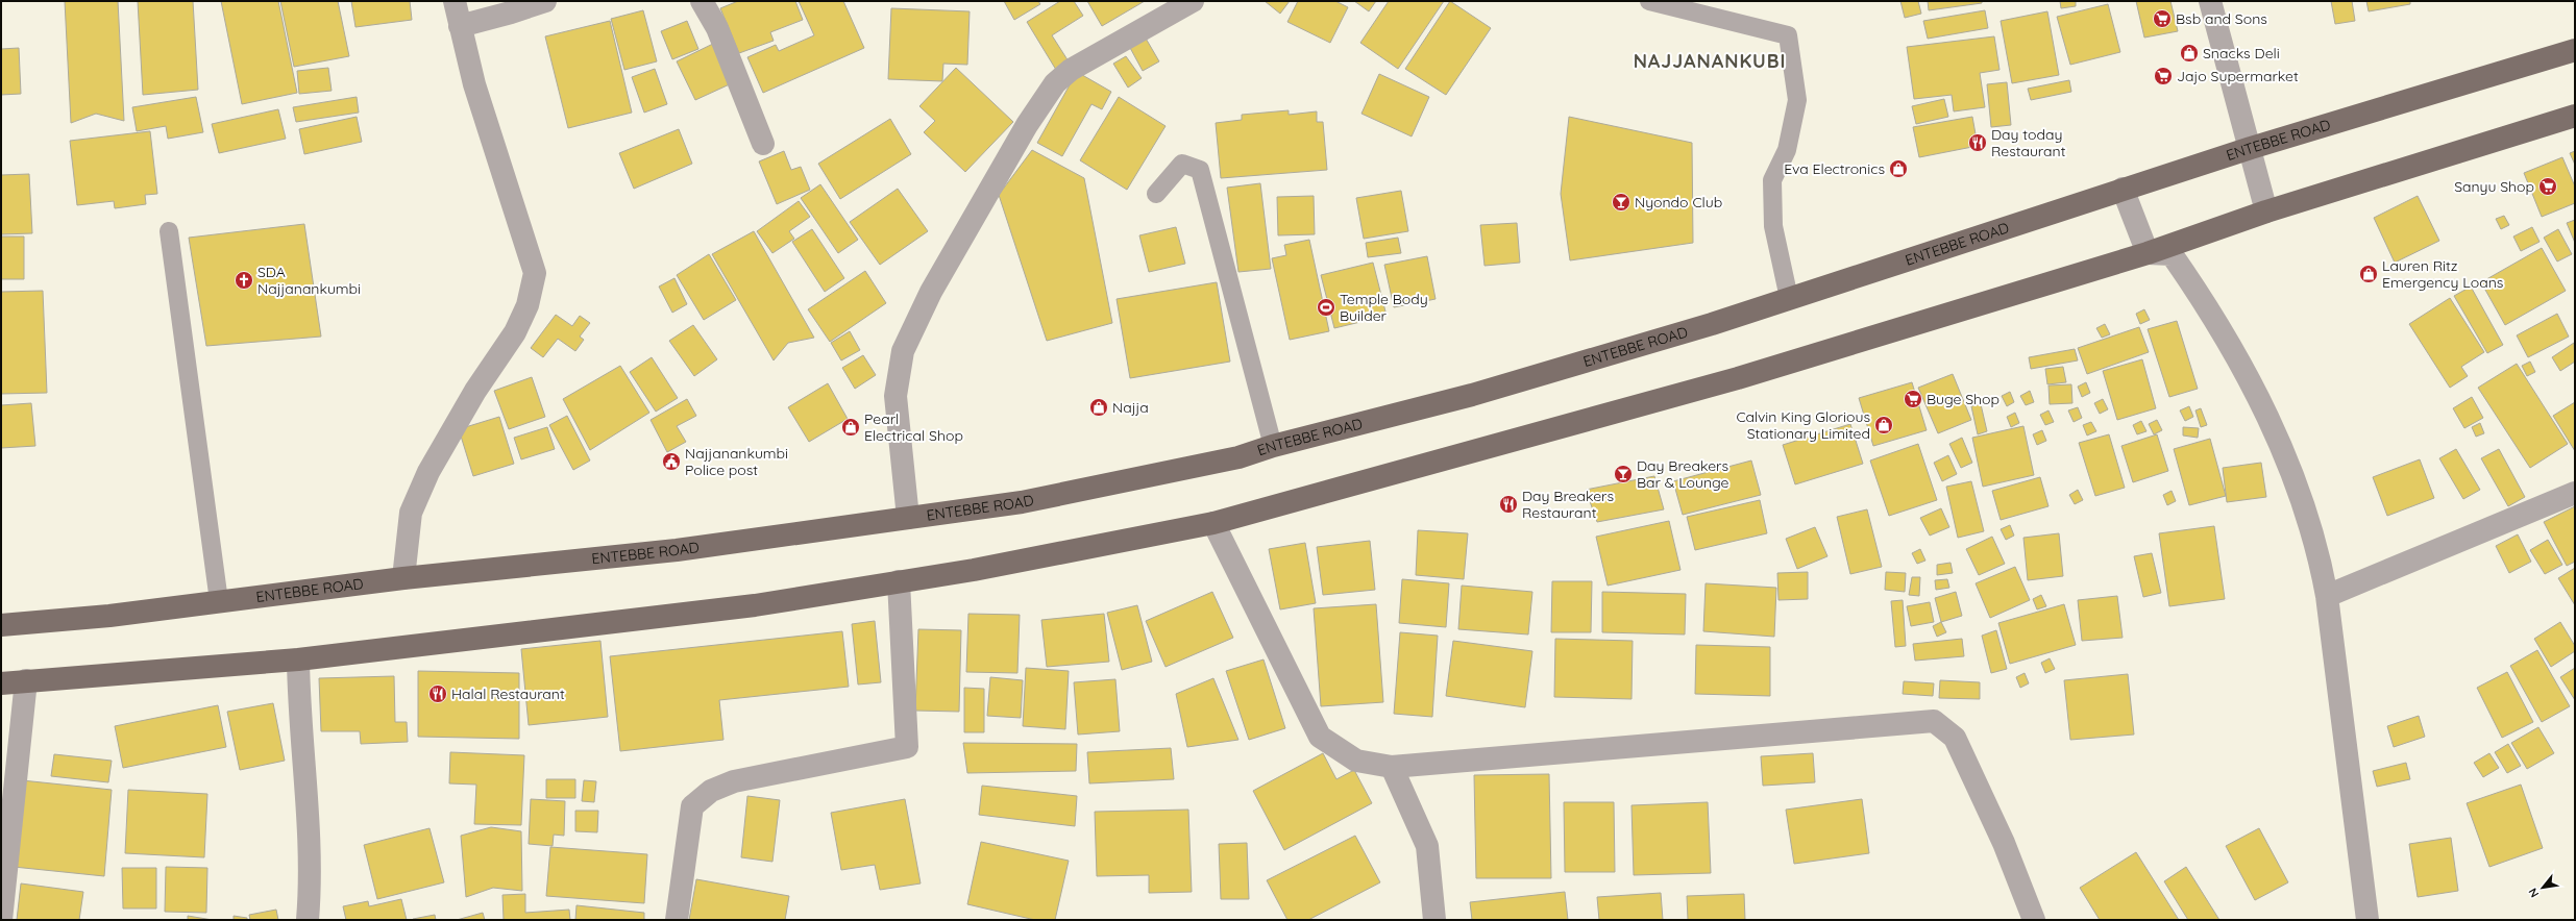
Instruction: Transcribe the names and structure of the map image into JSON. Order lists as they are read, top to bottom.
{
  "streets": {
    "main road": ["ENTEBBE ROAD"]
  },
  "districts": ["NAJJANANKUBI"],
  "places": {
    "supermarket": [
      "Bsb and Sons",
      "Jajo Supermarket",
      "Sanyu Shop",
      "Buge Shop"
    ],
    "shop": [
      "Snacks Deli",
      "Eva Electronics",
      "Lauren Ritz Emergency Loans",
      "Najja",
      "Calvin King Glorious Stationary Limited",
      "Pearl Electrical Shop"
    ],
    "restaurant": ["Day today Restaurant", "Day Breakers Restaurant", "Halal Restaurant"],
    "bar": ["Nyondo Club", "Day Breakers Bar & Lounge"],
    "church": ["SDA Najjanankumbi"],
    "sports": ["Temple Body Builder"],
    "public building": ["Najjanankumbi Police post"]
  },
  "north": "bottom left"
}
